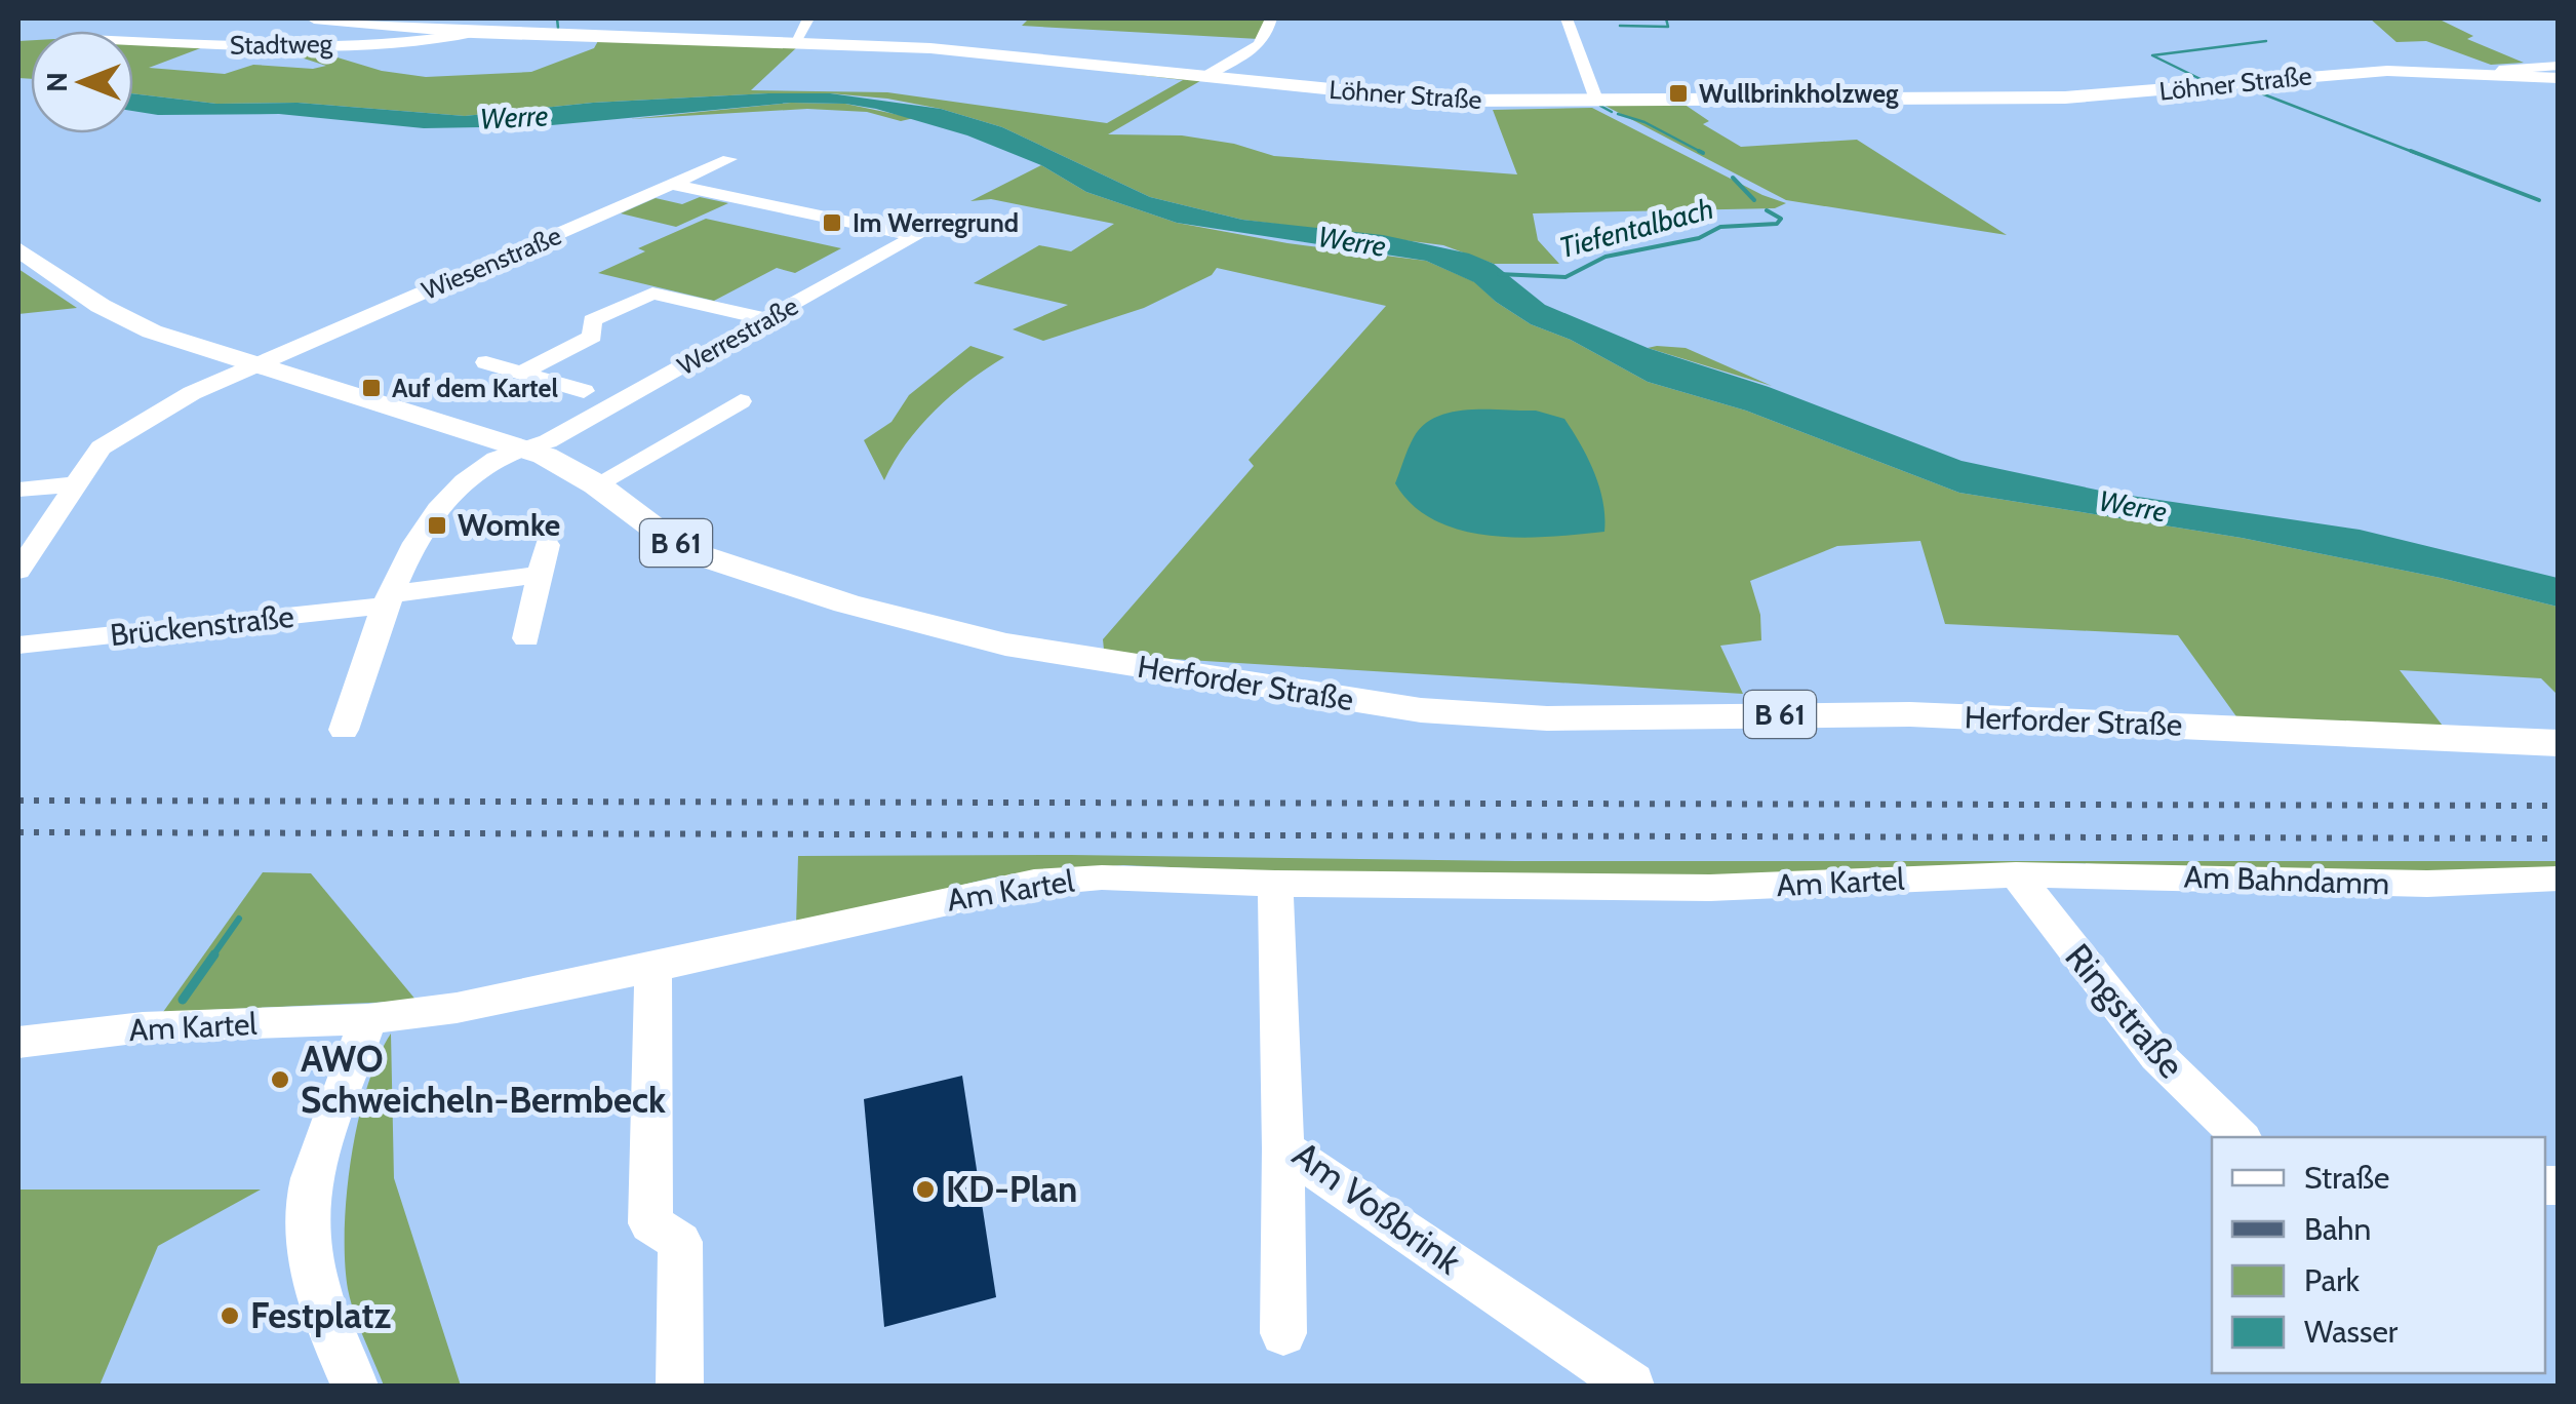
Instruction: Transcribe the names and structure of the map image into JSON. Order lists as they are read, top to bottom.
{
  "streets": {
    "main road": ["Löhner Straße", "B 61", "Herforder Straße"],
    "street": [
      "Stadtweg",
      "Wiesenstraße",
      "Werrestraße",
      "Brückenstraße",
      "Am Bahndamm",
      "Am Kartel",
      "Ringstraße",
      "Am Voßbrink"
    ]
  },
  "crossings": [
    ["Stadtweg", "Löhner Straße"],
    ["Wiesenstraße", "Herforder Straße"],
    ["Werrestraße", "Herforder Straße"],
    ["Am Bahndamm", "Am Kartel"],
    ["Am Bahndamm", "Ringstraße"],
    ["Am Kartel", "Ringstraße"],
    ["Am Kartel", "Am Voßbrink"]
  ],
  "water": ["Werre", "Tiefentalbach"],
  "places": {
    "transit": [
      "Wullbrinkholzweg",
      "Im Werregrund",
      "Auf dem Kartel",
      "Womke"
    ],
    "other": ["AWO Schweicheln-Bermbeck", "KD-Plan", "Festplatz"]
  },
  "legend": [
    "Straße",
    "Bahn",
    "Park",
    "Wasser"
  ],
  "north": "left"
}
